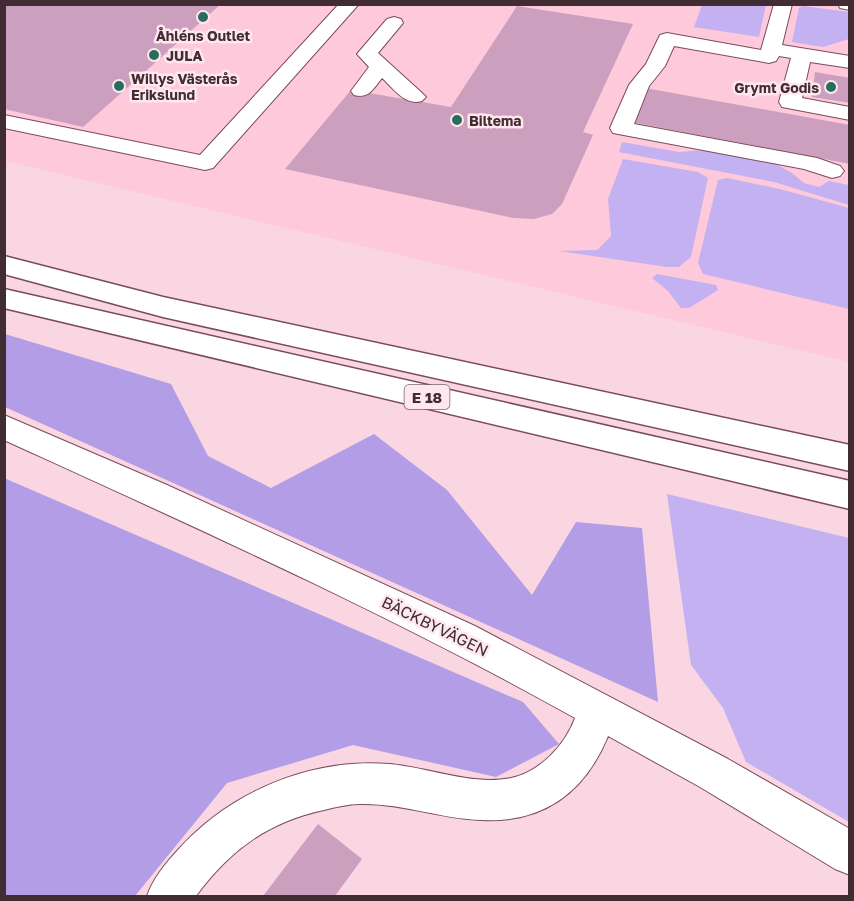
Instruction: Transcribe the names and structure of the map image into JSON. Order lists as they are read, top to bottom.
{
  "streets": {
    "highway": ["E 18"],
    "street": ["BÄCKBYVÄGEN"]
  },
  "places": [
    "Åhléns Outlet",
    "JULA",
    "Willys Västerås Erikslund",
    "Grymt Godis",
    "Biltema"
  ]
}
